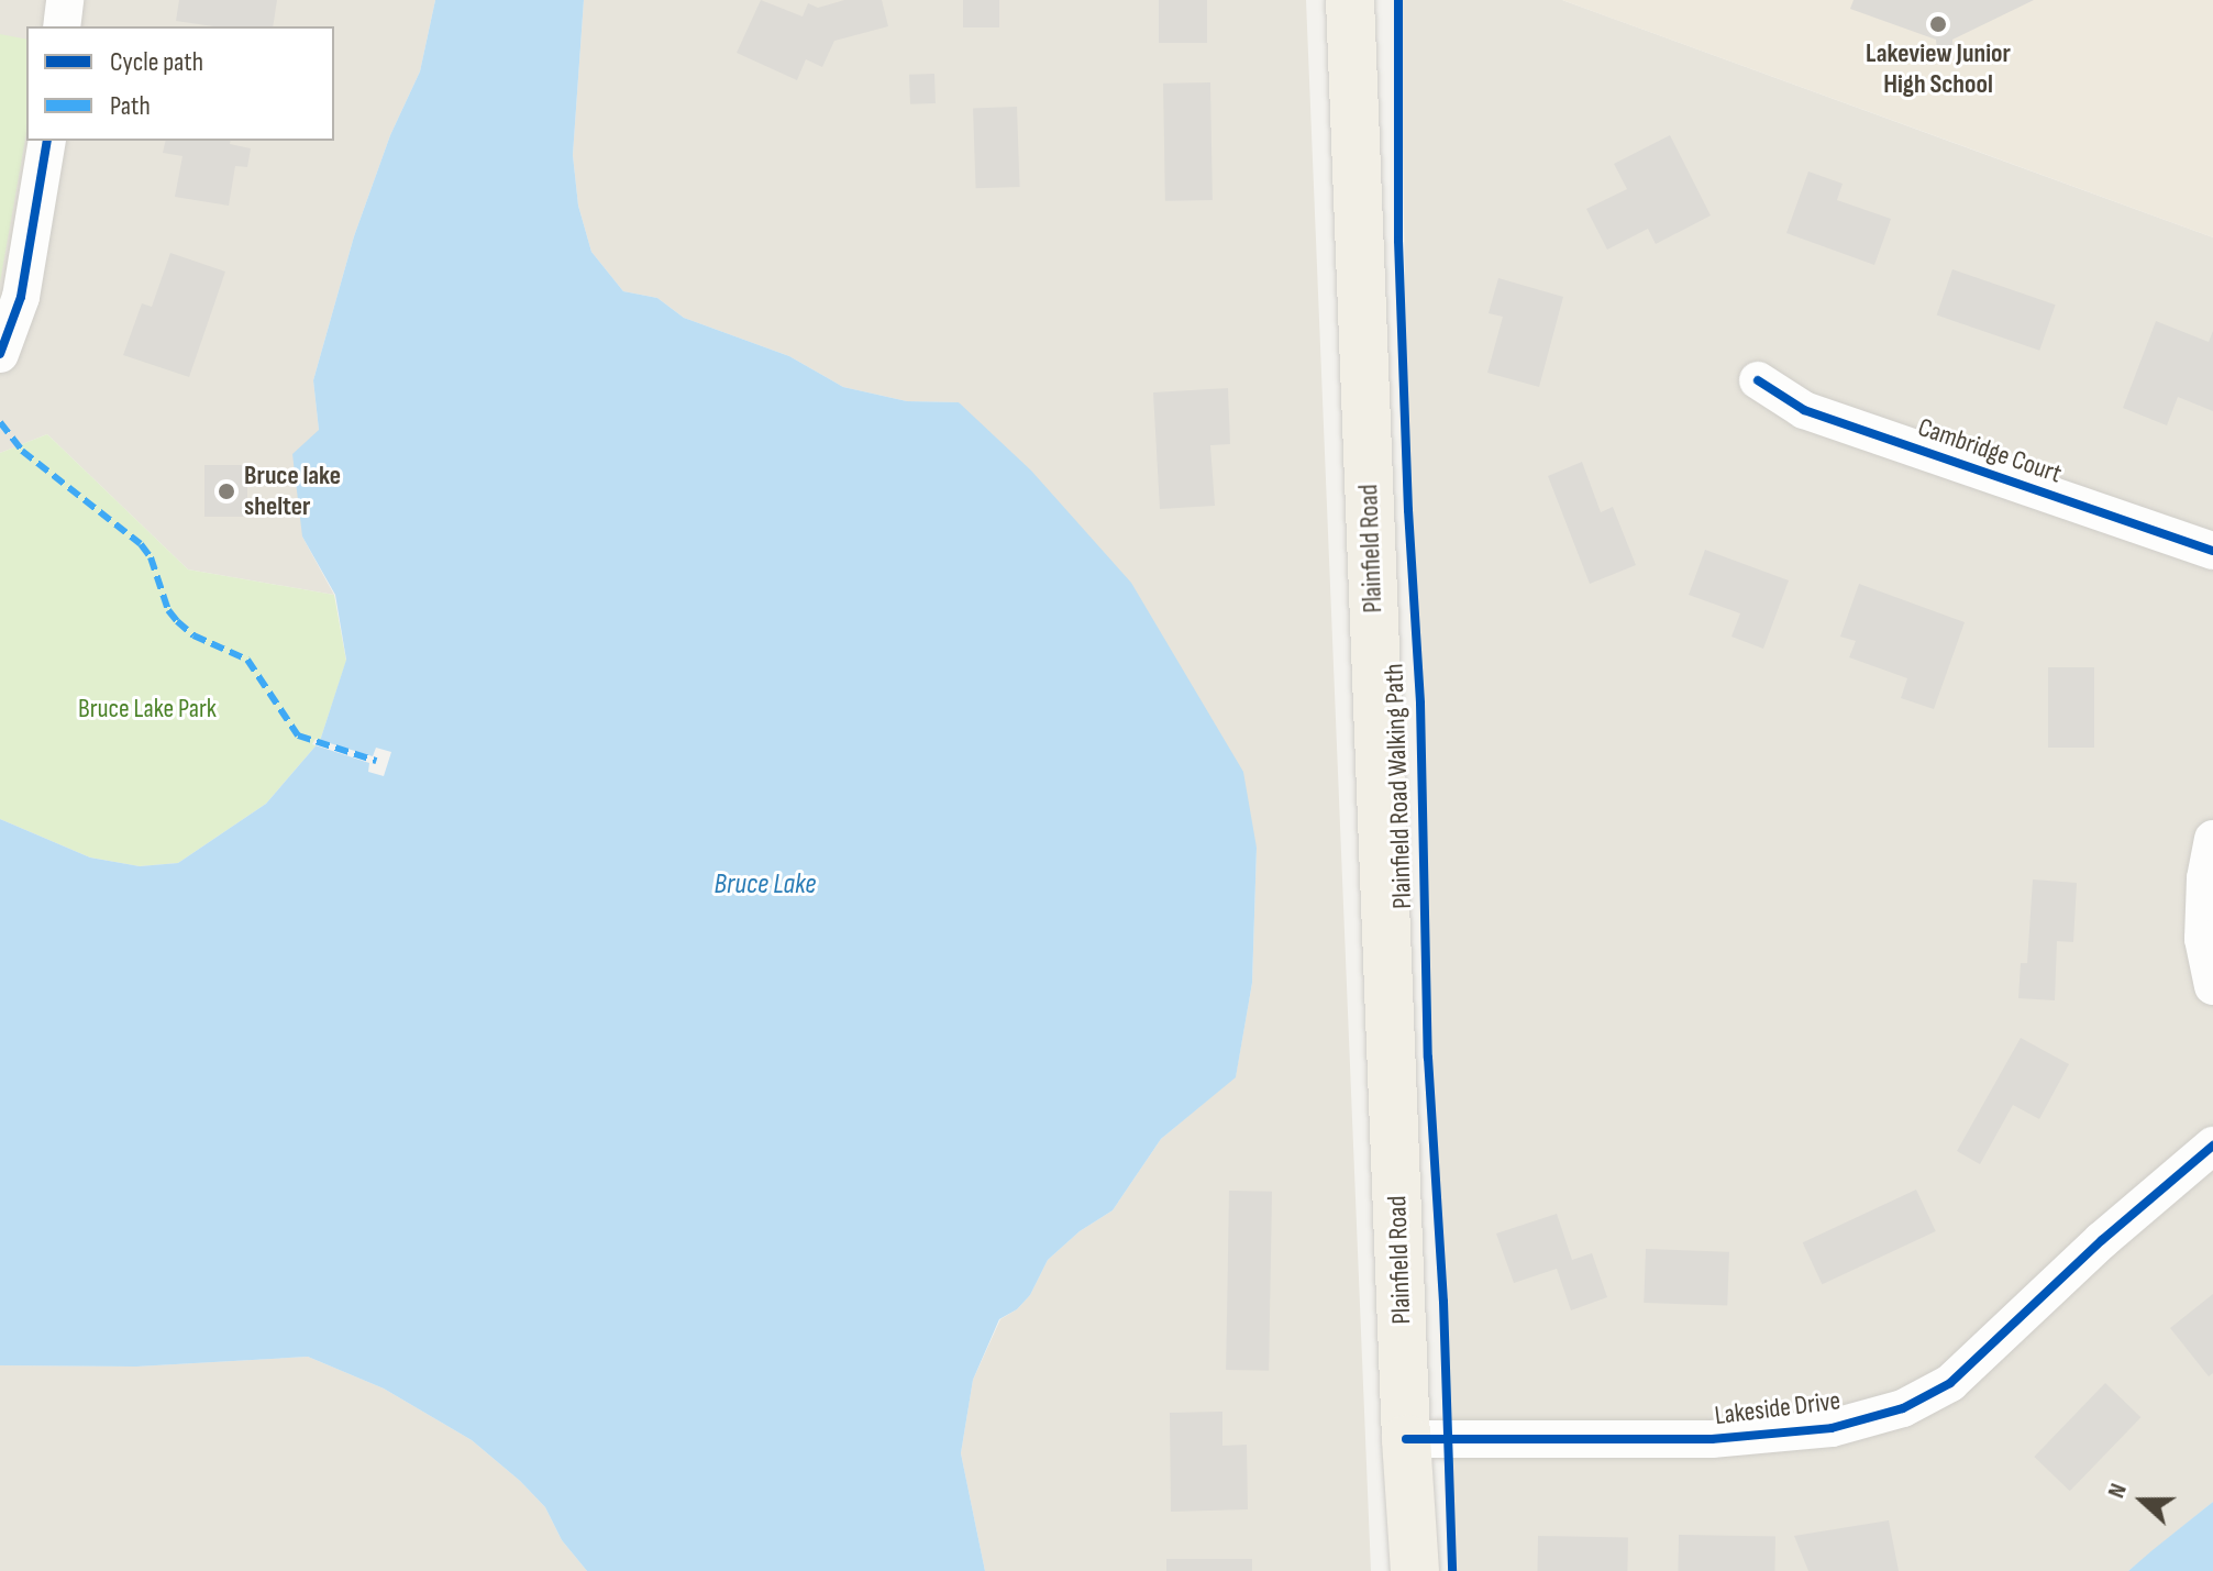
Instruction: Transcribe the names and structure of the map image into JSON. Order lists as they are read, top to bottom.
{
  "streets": {
    "main road": ["Plainfield Road"],
    "street": ["Cambridge Court", "Lakeside Drive"],
    "cycle path": ["Plainfield Road Walking Path"]
  },
  "crossings": [
    ["Plainfield Road", "Lakeside Drive"]
  ],
  "water": ["Bruce Lake"],
  "parks": ["Bruce Lake Park"],
  "places": ["Lakeview Junior High School", "Bruce lake shelter"],
  "legend": ["Cycle path", "Path"],
  "north": "left"
}
